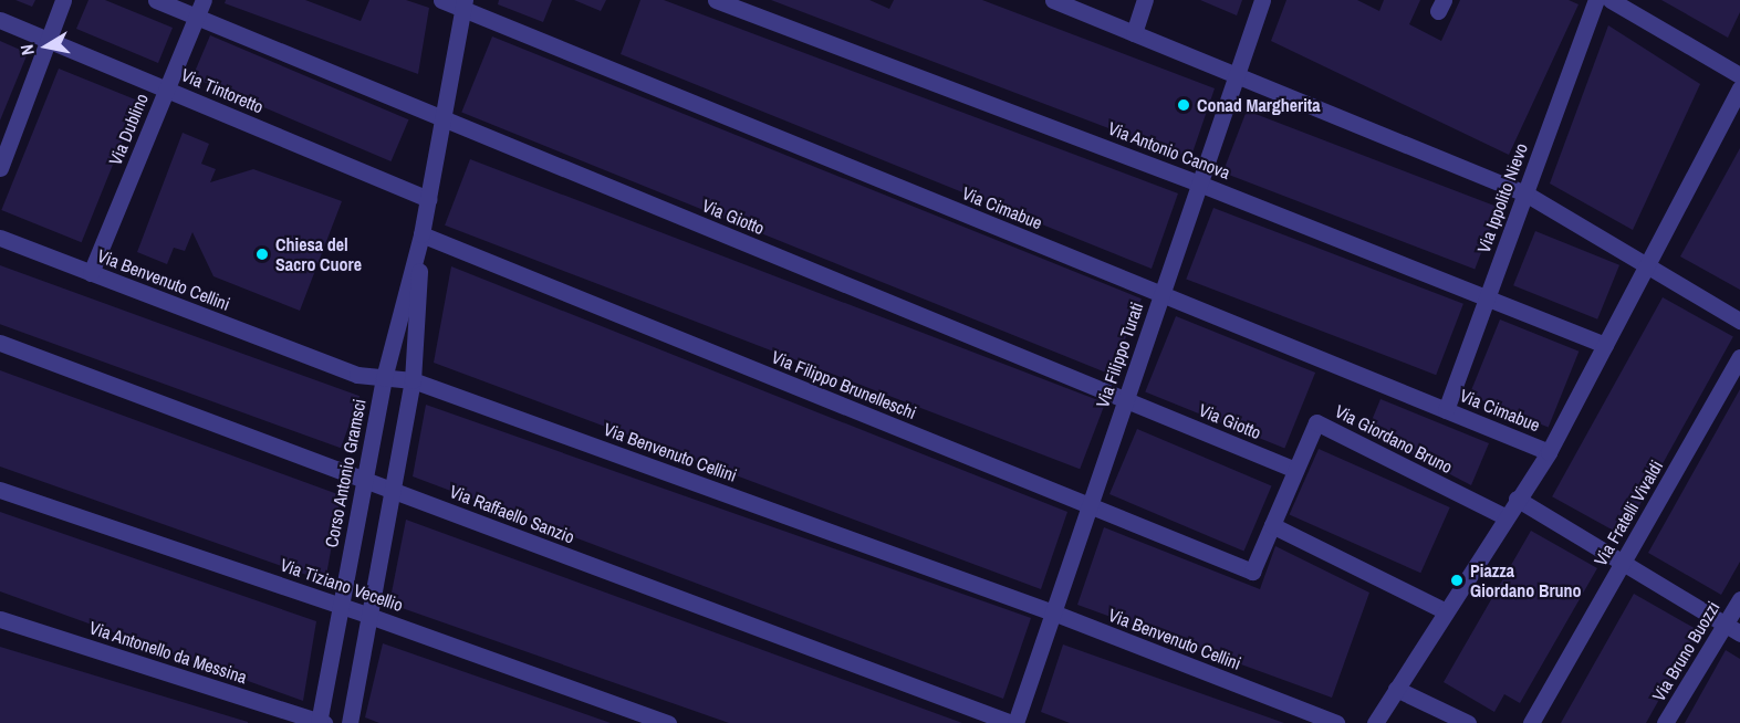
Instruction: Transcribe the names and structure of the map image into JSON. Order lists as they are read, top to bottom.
{
  "streets": {
    "street": [
      "Via Tintoretto",
      "Via Dublino",
      "Via Antonio Canova",
      "Via Ippolito Nievo",
      "Via Cimabue",
      "Via Giotto",
      "Via Benvenuto Cellini",
      "Via Filippo Turati",
      "Via Filippo Brunelleschi",
      "Via Giordano Bruno",
      "Corso Antonio Gramsci",
      "Via Fratelli Vivaldi",
      "Via Raffaello Sanzio",
      "Via Tiziano Vecellio",
      "Via Bruno Buozzi",
      "Via Antonello da Messina"
    ]
  },
  "crossings": [
    ["Via Tintoretto", "Via Dublino"],
    ["Via Tintoretto", "Corso Antonio Gramsci"],
    ["Via Dublino", "Via Giotto"],
    ["Via Dublino", "Via Benvenuto Cellini"],
    ["Via Antonio Canova", "Via Ippolito Nievo"],
    ["Via Antonio Canova", "Via Filippo Turati"],
    ["Via Ippolito Nievo", "Via Cimabue"],
    ["Via Cimabue", "Via Filippo Turati"],
    ["Via Cimabue", "Corso Antonio Gramsci"],
    ["Via Giotto", "Via Filippo Turati"],
    ["Via Giotto", "Via Giordano Bruno"],
    ["Via Giotto", "Corso Antonio Gramsci"],
    ["Via Benvenuto Cellini", "Via Filippo Turati"],
    ["Via Benvenuto Cellini", "Corso Antonio Gramsci"],
    ["Via Filippo Turati", "Via Filippo Brunelleschi"],
    ["Via Filippo Turati", "Via Raffaello Sanzio"],
    ["Via Filippo Brunelleschi", "Via Giordano Bruno"],
    ["Via Filippo Brunelleschi", "Corso Antonio Gramsci"],
    ["Corso Antonio Gramsci", "Via Raffaello Sanzio"],
    ["Corso Antonio Gramsci", "Via Tiziano Vecellio"],
    ["Corso Antonio Gramsci", "Via Antonello da Messina"]
  ],
  "places": ["Conad Margherita", "Chiesa del Sacro Cuore", "Piazza Giordano Bruno"],
  "north": "left"
}
